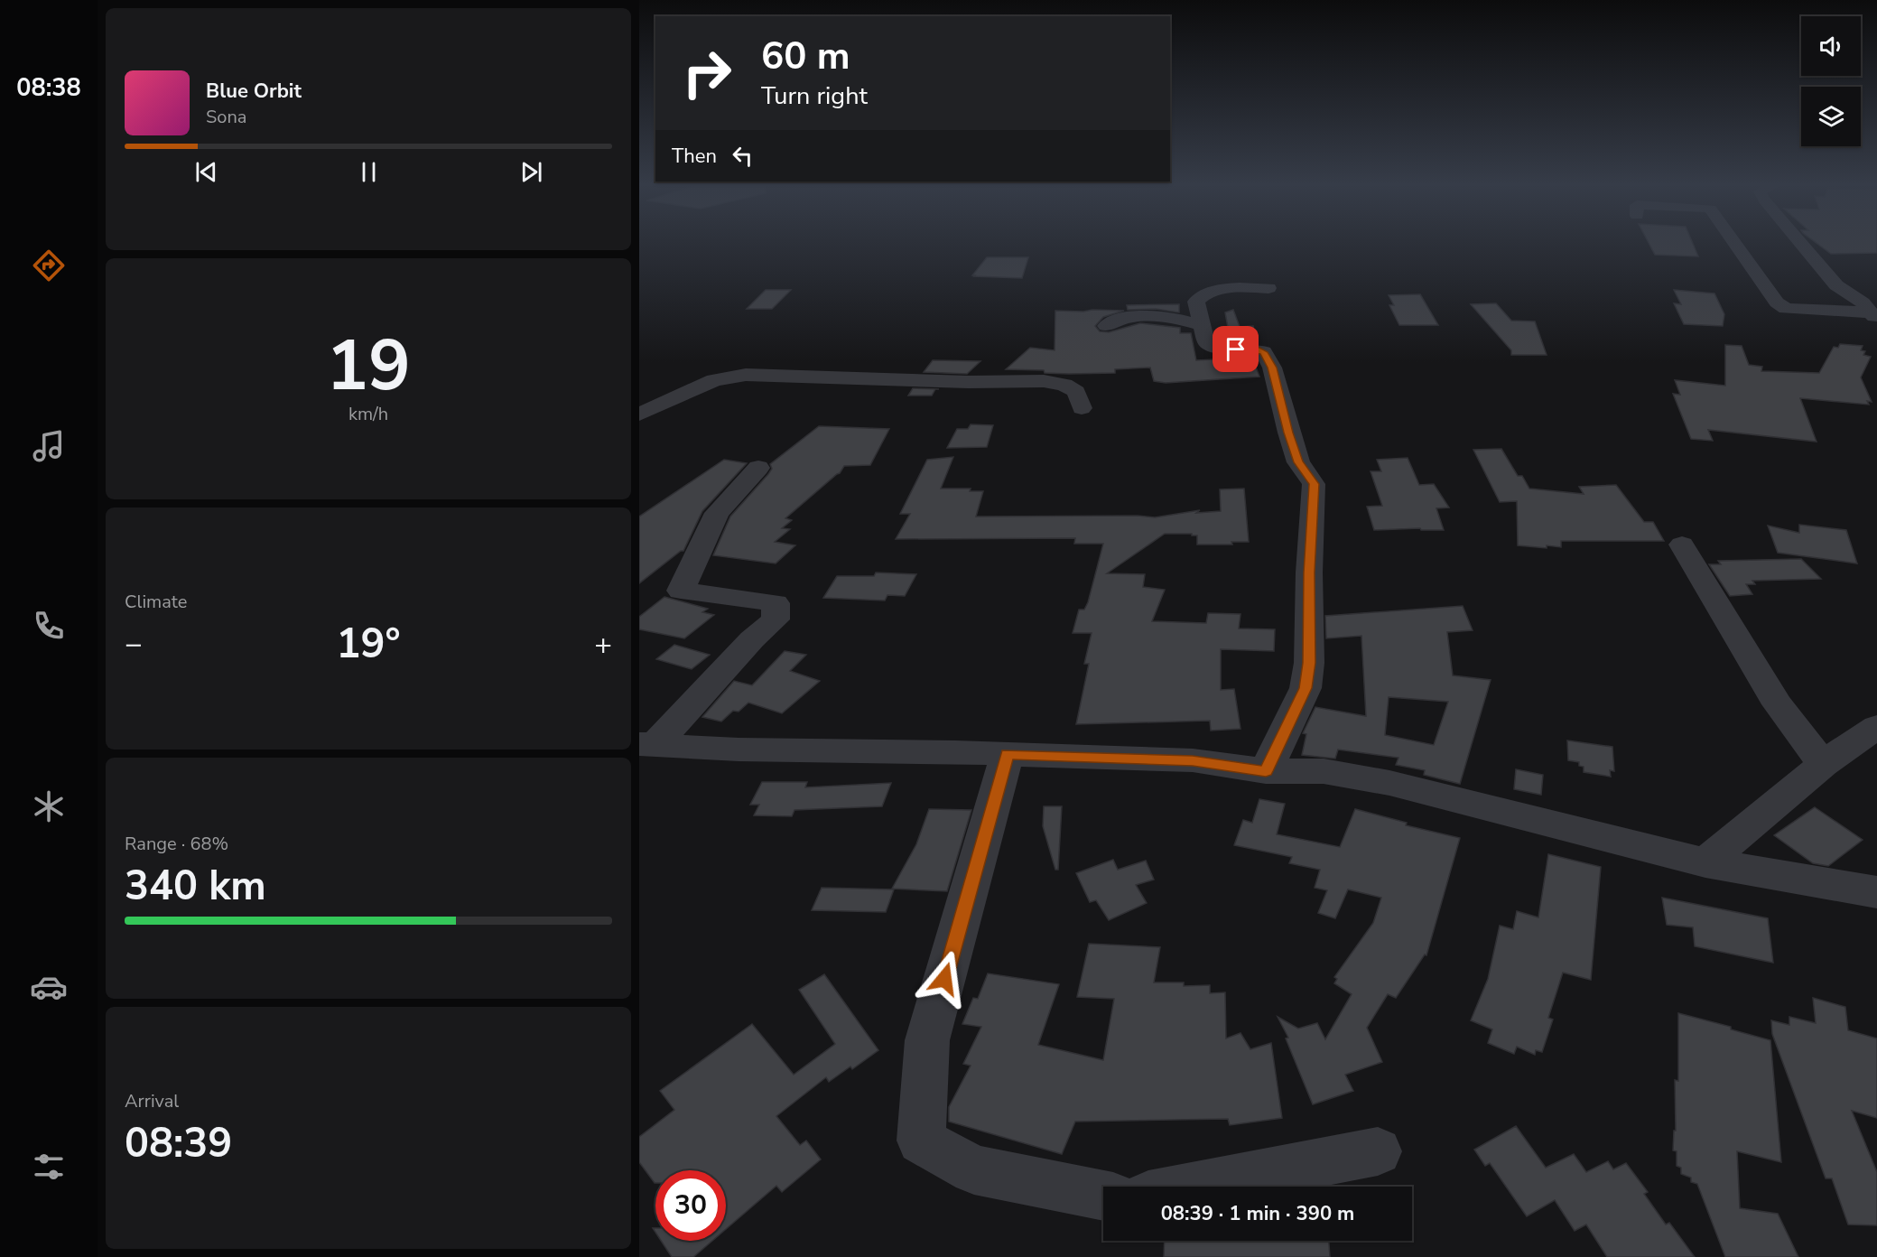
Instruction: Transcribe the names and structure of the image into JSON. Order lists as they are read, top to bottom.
{
  "page": {
    "tabs": "08:38",
    "turn": ["60 m", "Turn right"],
    "song": ["Blue Orbit", "Sona"],
    "then": "Then",
    "tile": [
      ["19", "km/h"],
      "Climate",
      ["Range · 68%", "340 km"],
      ["Arrival", "08:39"]
    ],
    "heat": ["−", "19°", "+"],
    "limit": "30",
    "trip": "08:39 · 1 min · 390 m"
  }
}
